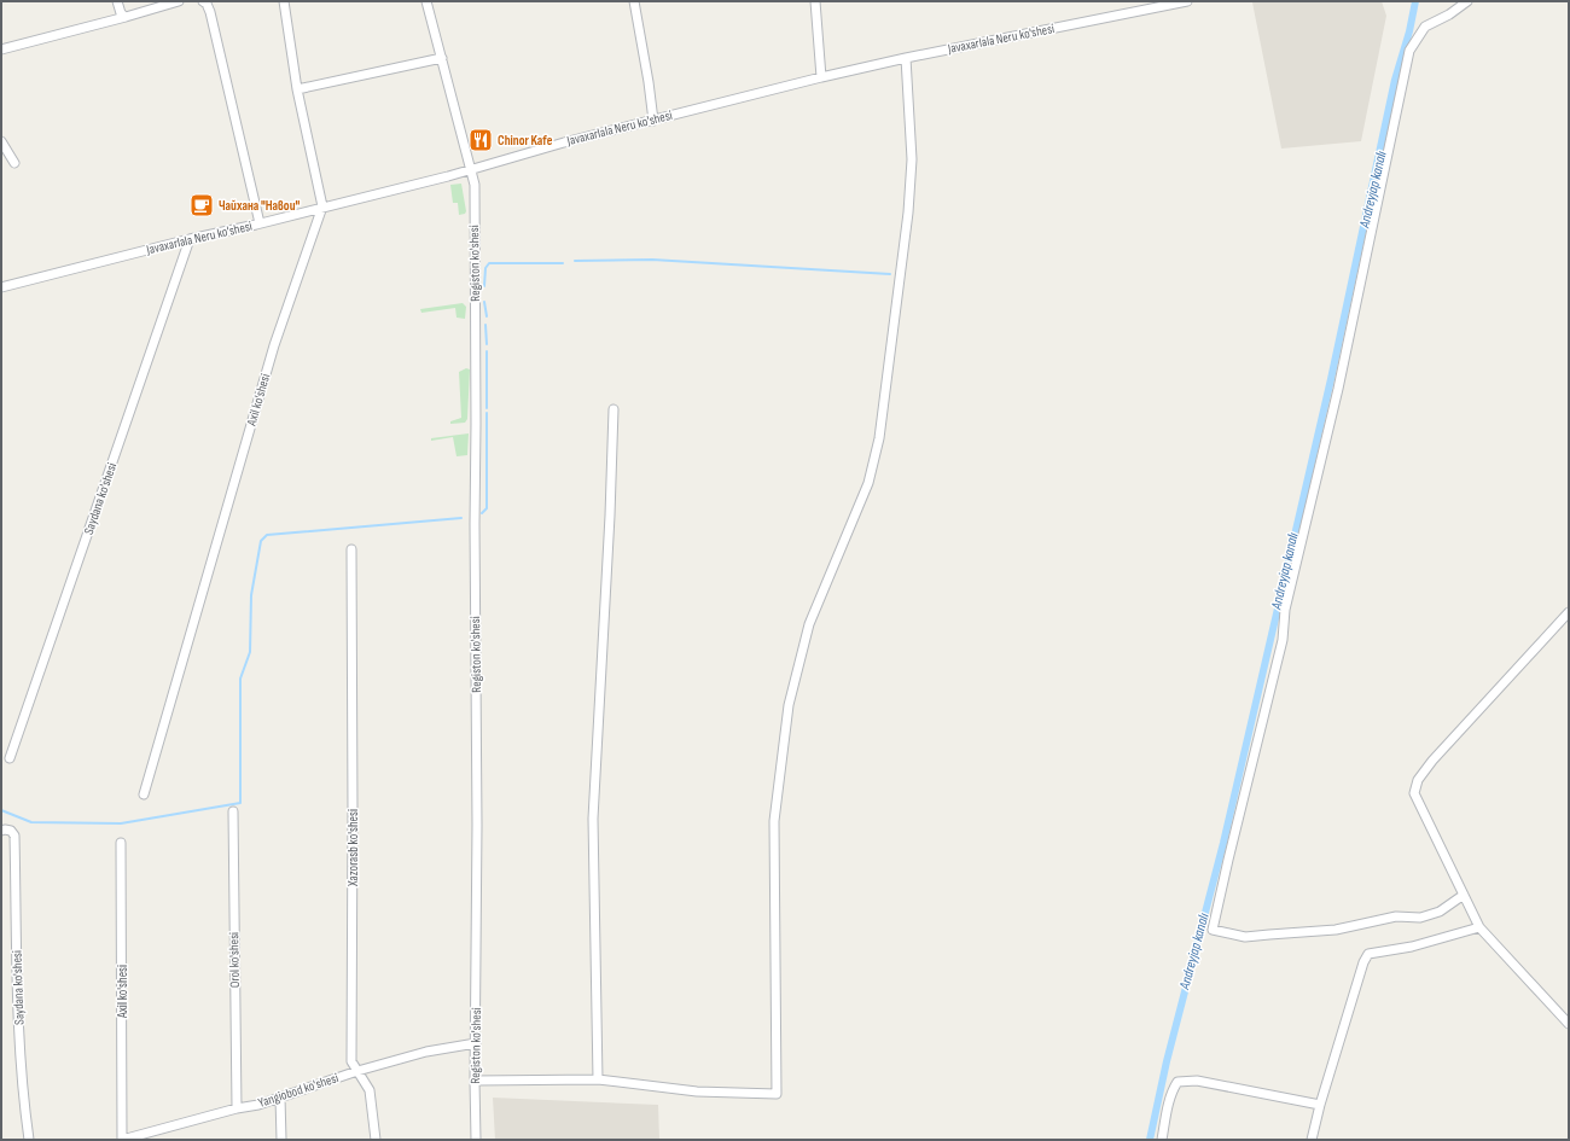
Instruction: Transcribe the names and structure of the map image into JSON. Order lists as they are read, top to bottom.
{
  "streets": {
    "street": [
      "Javaxarlala Neru ko'shesi",
      "Registon ko'shesi",
      "Axil ko'shesi",
      "Saydana ko'shesi",
      "Xazorasb ko'shesi",
      "Orol ko'shesi",
      "Yangiobod ko'shesi"
    ]
  },
  "crossings": [
    ["Javaxarlala Neru ko'shesi", "Registon ko'shesi"],
    ["Javaxarlala Neru ko'shesi", "Axil ko'shesi"],
    ["Javaxarlala Neru ko'shesi", "Saydana ko'shesi"],
    ["Registon ko'shesi", "Yangiobod ko'shesi"],
    ["Axil ko'shesi", "Yangiobod ko'shesi"],
    ["Xazorasb ko'shesi", "Yangiobod ko'shesi"],
    ["Orol ko'shesi", "Yangiobod ko'shesi"]
  ],
  "water": ["Andreyjap kanalı"],
  "places": {
    "restaurant": ["Chinor Kafe"],
    "cafe": ["Чайхана \"Навои\""]
  }
}
